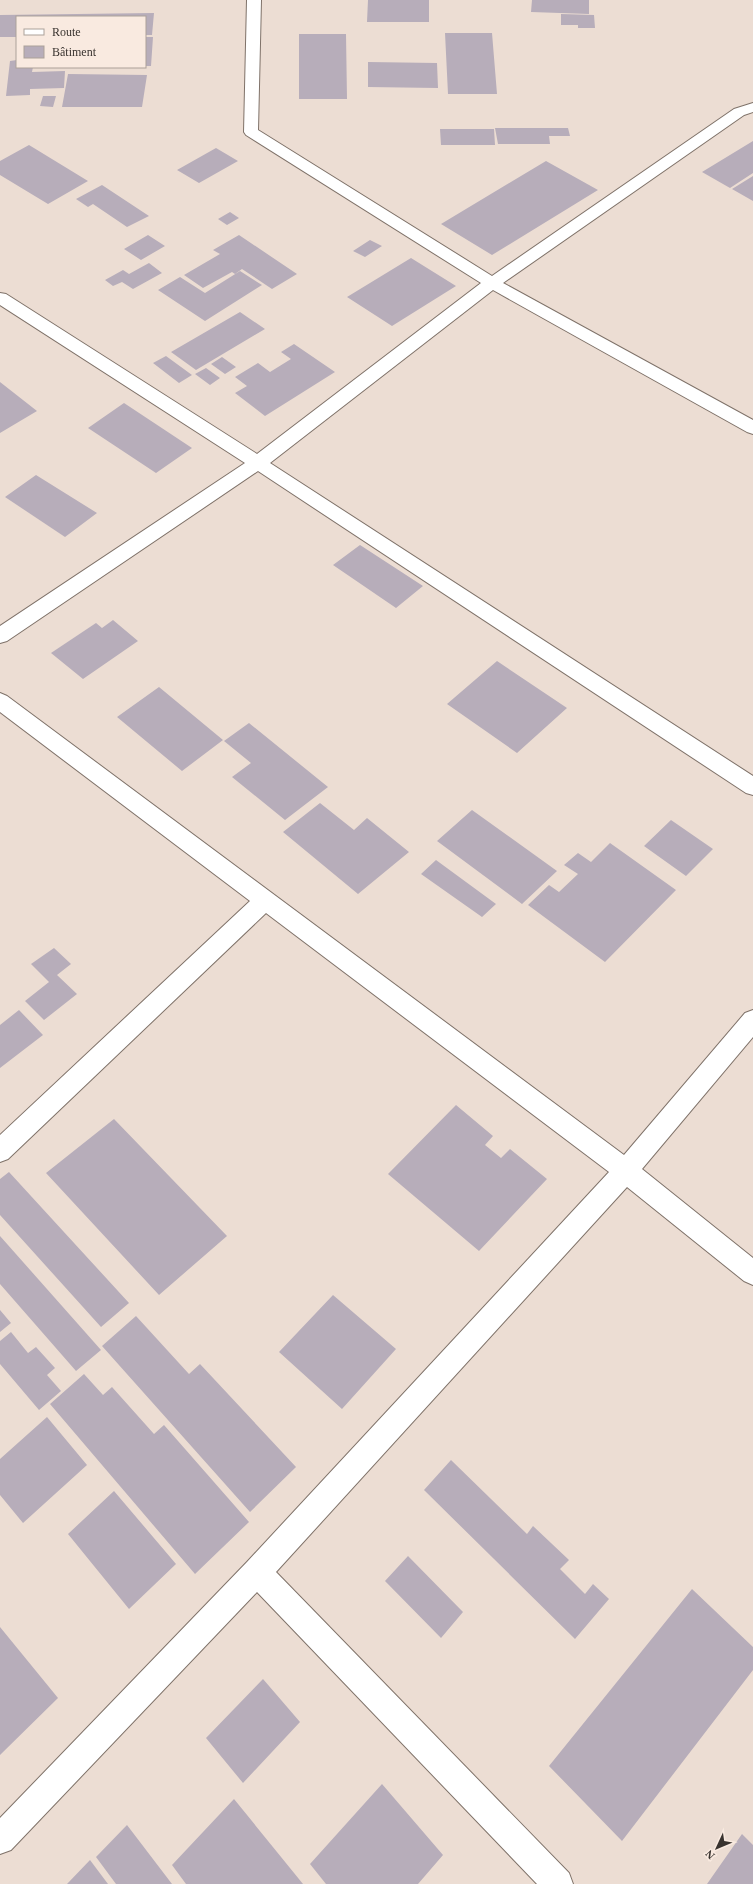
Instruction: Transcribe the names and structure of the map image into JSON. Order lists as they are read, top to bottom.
{
  "legend": ["Route", "Bâtiment"],
  "north": "bottom left"
}
